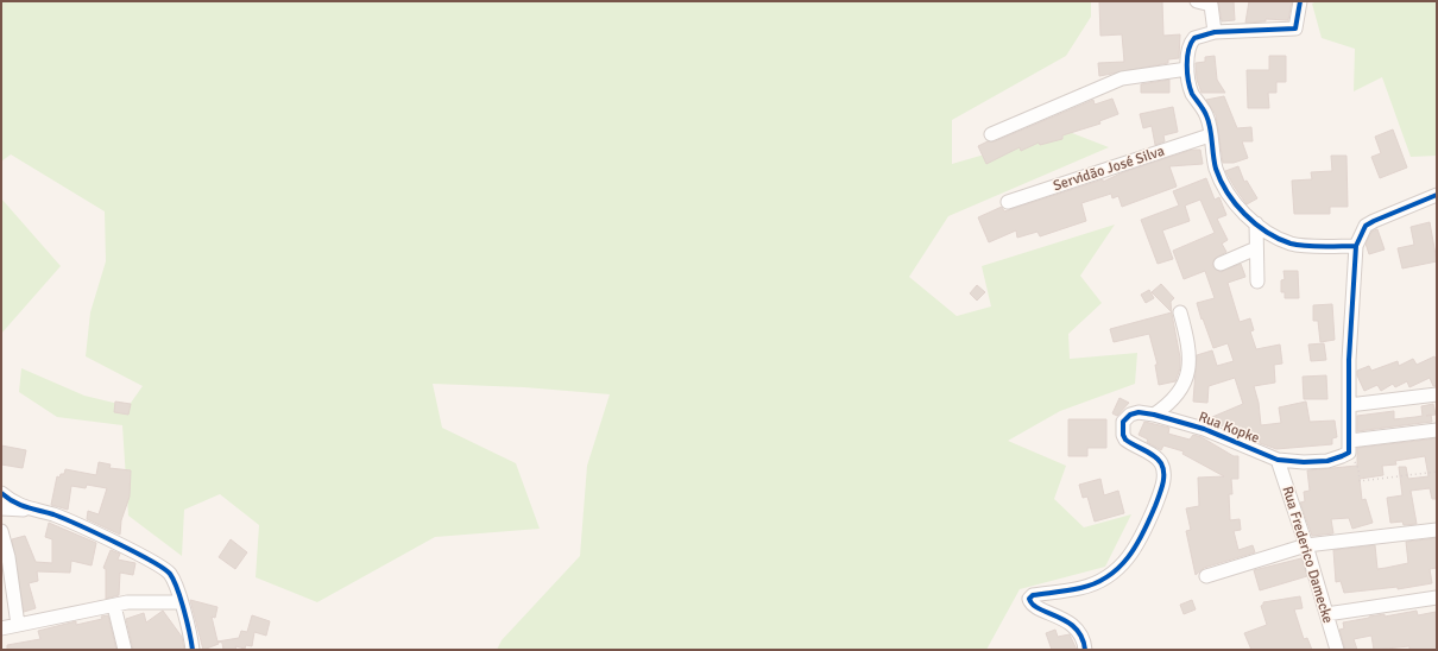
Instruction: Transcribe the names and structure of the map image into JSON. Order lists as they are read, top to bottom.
{
  "streets": {
    "street": ["Servidão José Silva", "Rua Kopke", "Rua Frederico Damecke"]
  },
  "crossings": [
    ["Rua Kopke", "Rua Frederico Damecke"]
  ]
}
